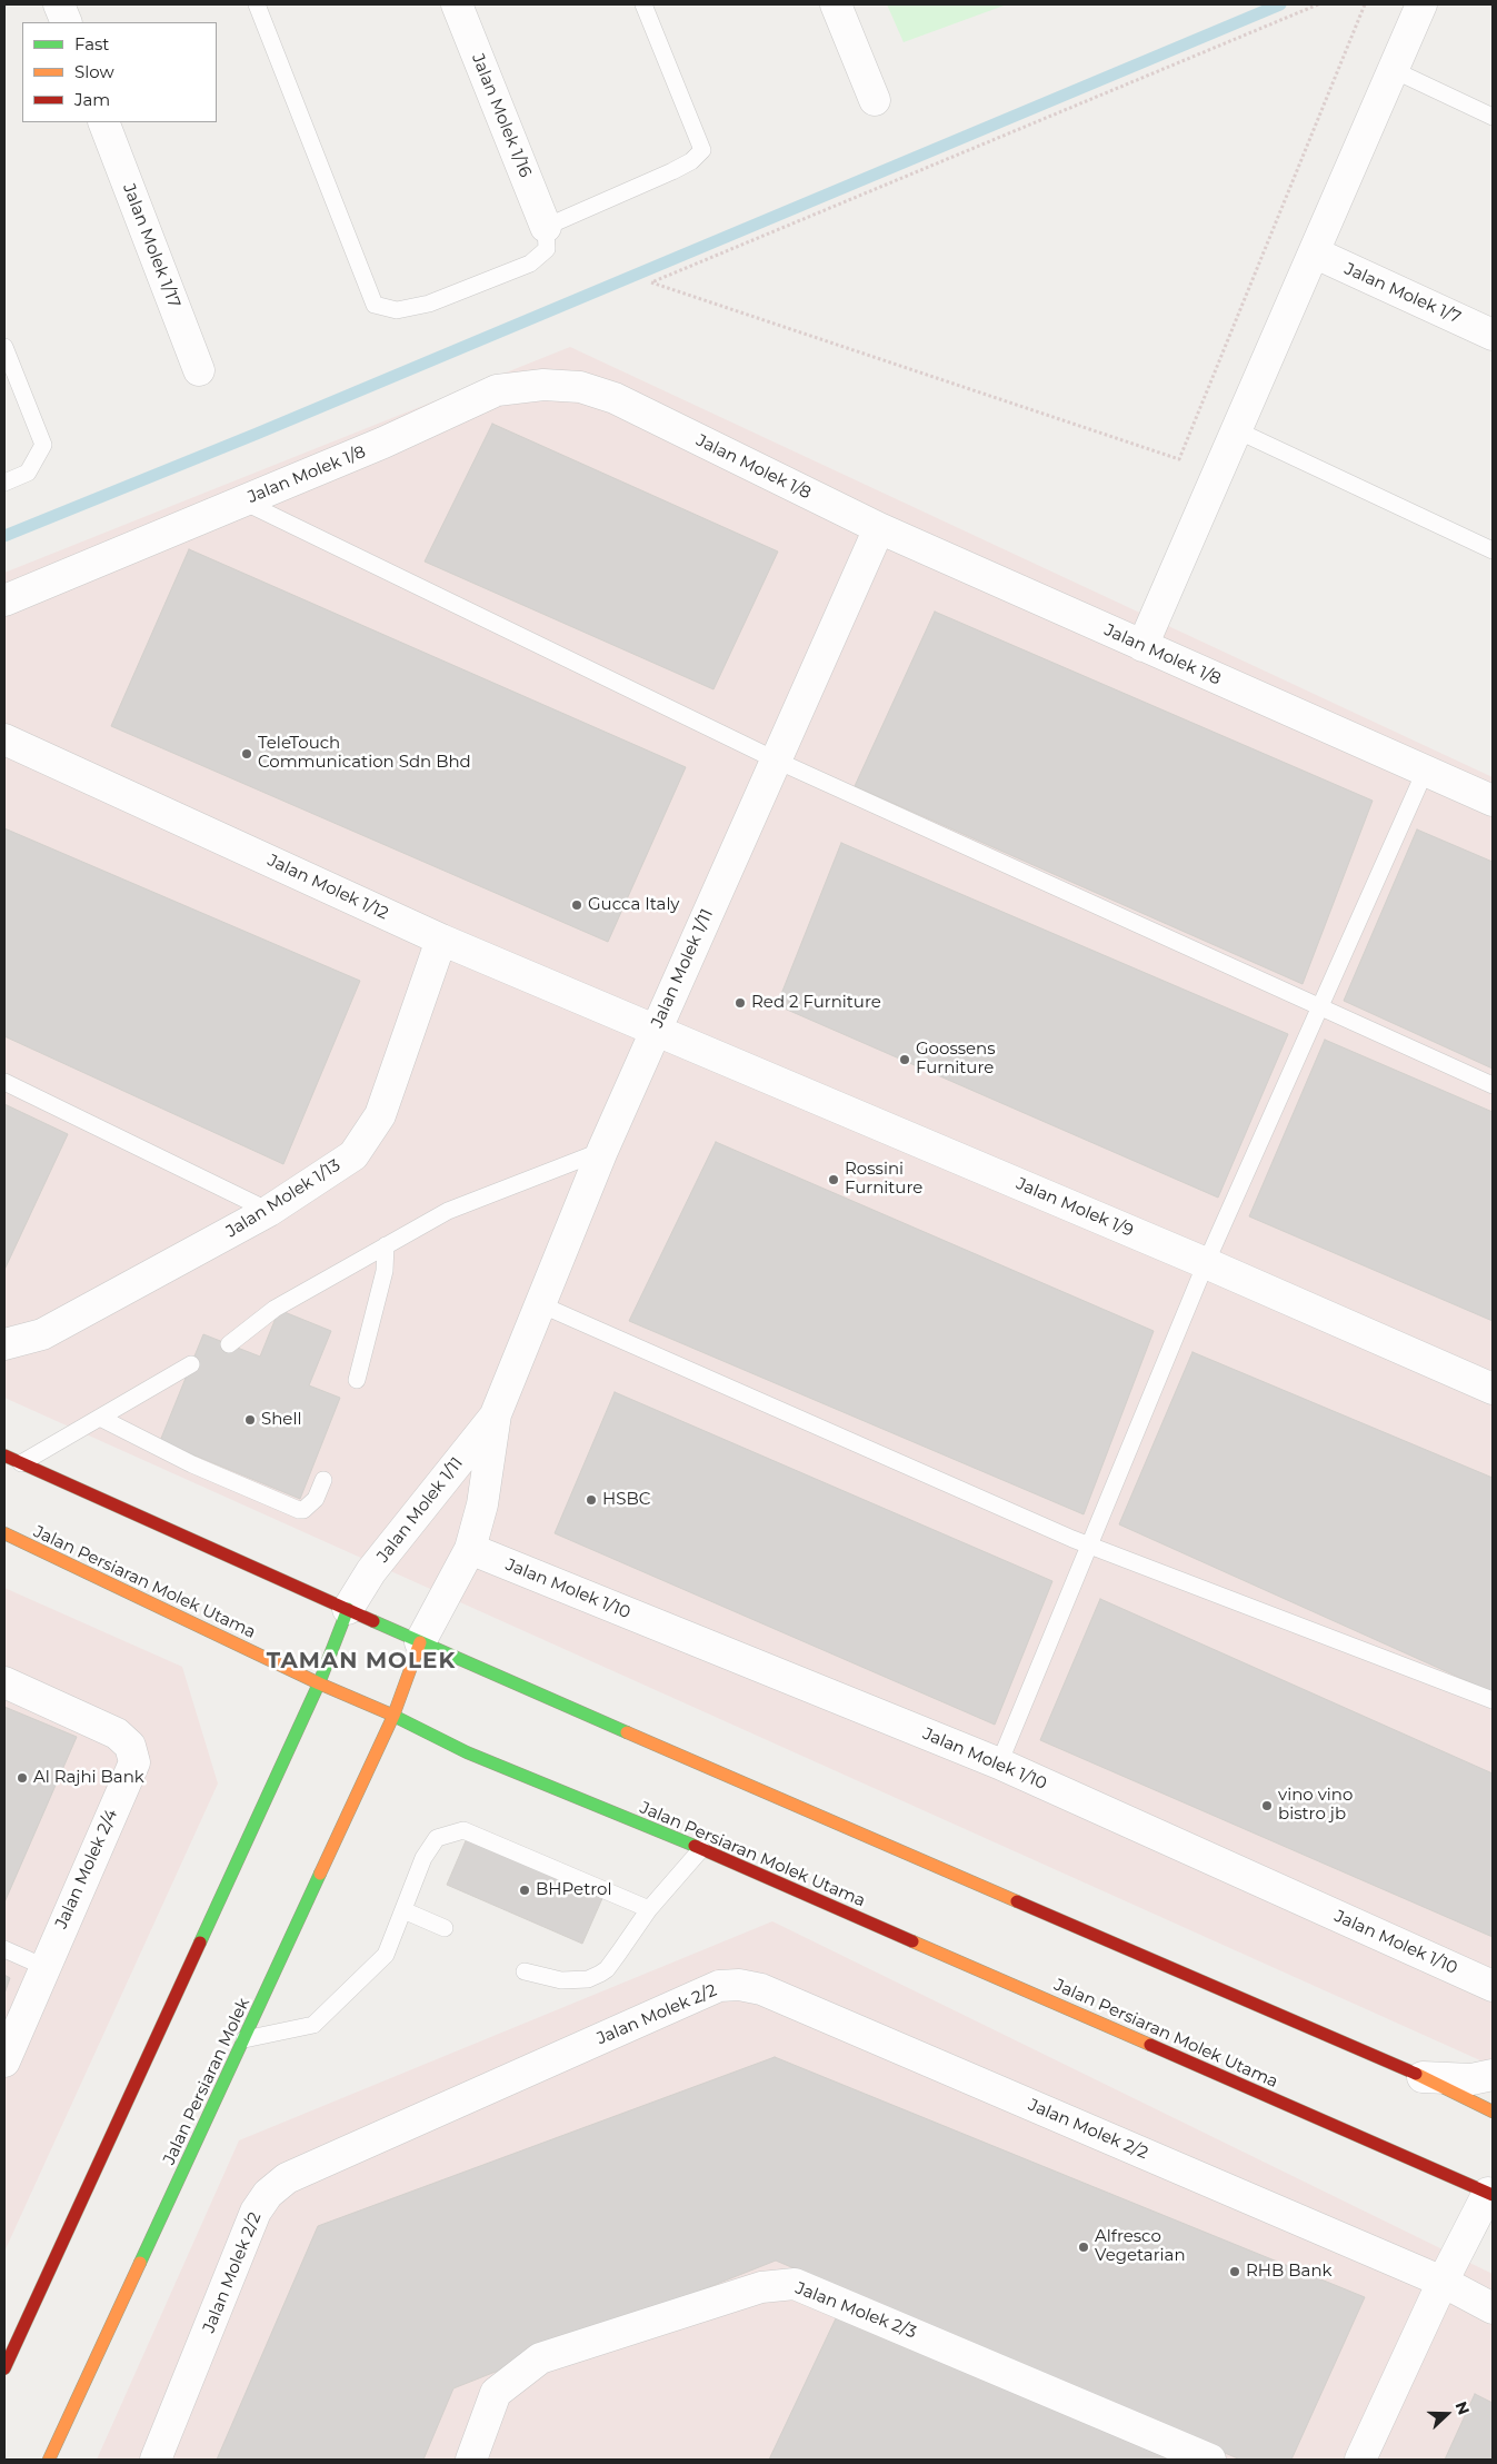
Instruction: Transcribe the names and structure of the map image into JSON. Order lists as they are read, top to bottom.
{
  "streets": {
    "main road": ["Jalan Persiaran Molek Utama", "Jalan Persiaran Molek"],
    "street": [
      "Jalan Molek 1/16",
      "Jalan Molek 1/17",
      "Jalan Molek 1/7",
      "Jalan Molek 1/8",
      "Jalan Molek 1/12",
      "Jalan Molek 1/11",
      "Jalan Molek 1/13",
      "Jalan Molek 1/9",
      "Jalan Molek 1/10",
      "Jalan Molek 2/4",
      "Jalan Molek 2/2",
      "Jalan Molek 2/3"
    ]
  },
  "crossings": [
    ["Jalan Molek 1/8", "Jalan Molek 1/11"],
    ["Jalan Molek 1/12", "Jalan Molek 1/11"],
    ["Jalan Molek 1/12", "Jalan Molek 1/13"],
    ["Jalan Molek 1/12", "Jalan Molek 1/9"],
    ["Jalan Molek 1/11", "Jalan Molek 1/9"],
    ["Jalan Molek 1/11", "Jalan Molek 1/10"],
    ["Jalan Molek 1/11", "Jalan Persiaran Molek"],
    ["Jalan Persiaran Molek Utama", "Jalan Persiaran Molek"]
  ],
  "districts": ["TAMAN MOLEK"],
  "places": [
    "TeleTouch Communication Sdn Bhd",
    "Gucca Italy",
    "Red 2 Furniture",
    "Goossens Furniture",
    "Rossini Furniture",
    "Shell",
    "HSBC",
    "Al Rajhi Bank",
    "vino vino bistro jb",
    "BHPetrol",
    "Alfresco Vegetarian",
    "RHB Bank"
  ],
  "legend": ["Fast", "Slow", "Jam"],
  "north": "right"
}
